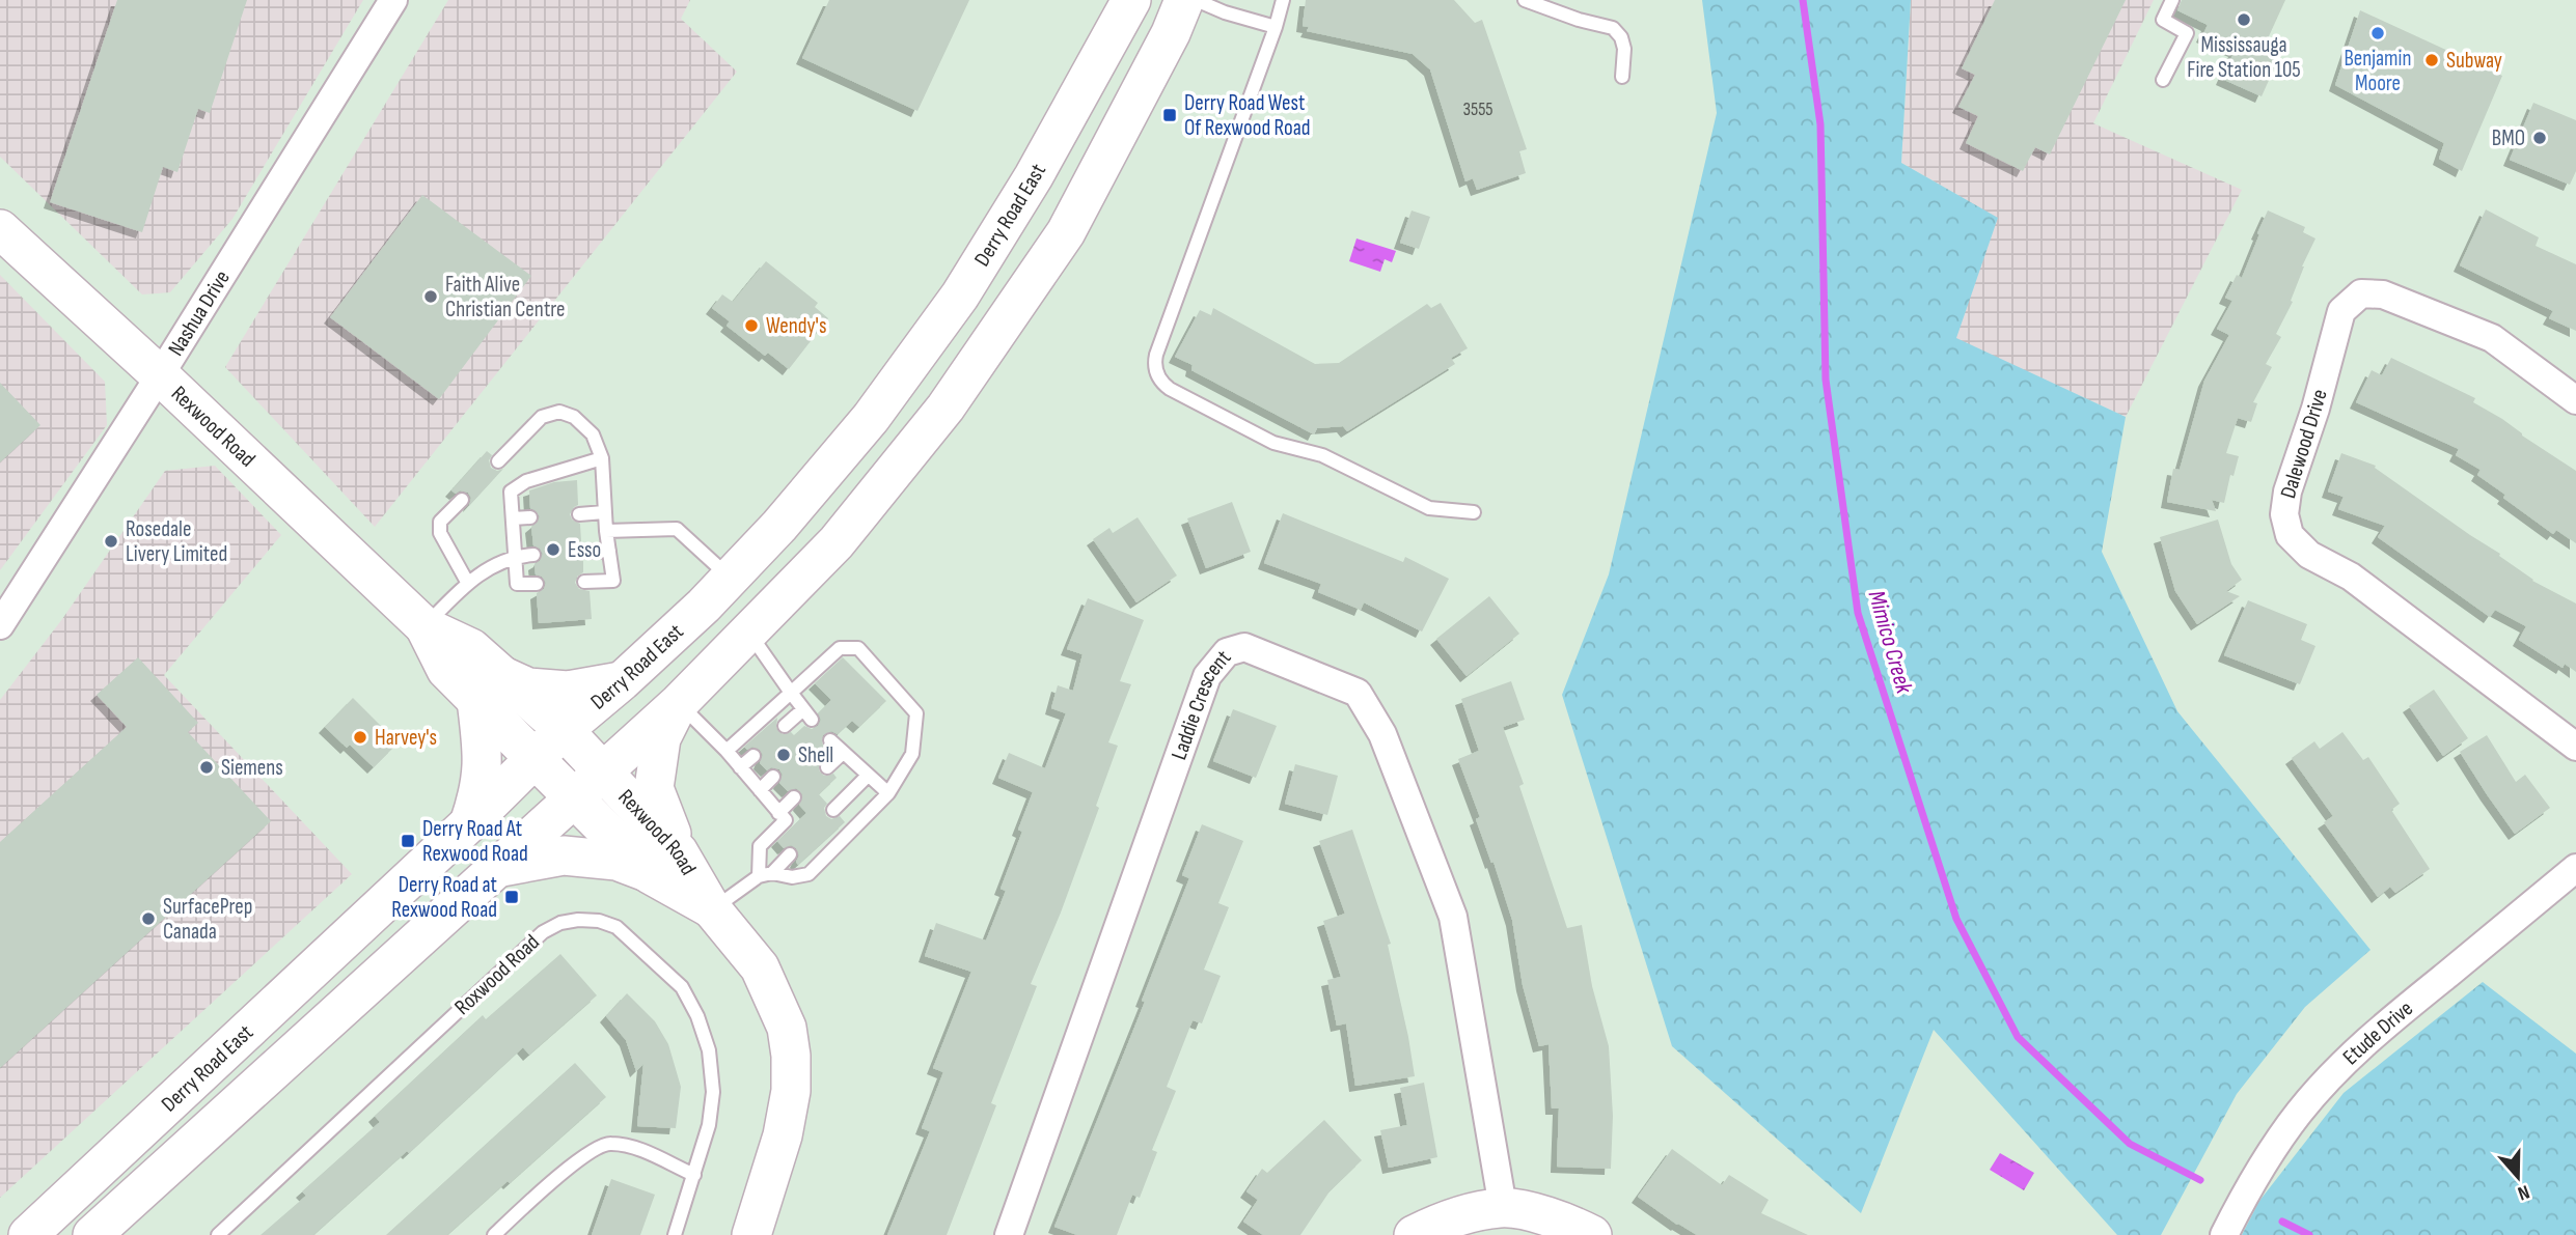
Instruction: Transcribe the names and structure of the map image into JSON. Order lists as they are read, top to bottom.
{
  "streets": {
    "main road": ["Derry Road East", "Rexwood Road"],
    "street": [
      "Nashua Drive",
      "Dalewood Drive",
      "Laddie Crescent",
      "Etude Drive"
    ],
    "lane": ["Roxwood Road"]
  },
  "crossings": [
    ["Derry Road East", "Rexwood Road"],
    ["Nashua Drive", "Rexwood Road"]
  ],
  "water": ["Mimico Creek"],
  "places": {
    "other": [
      "Mississauga Fire Station 105",
      "Benjamin Moore",
      "Subway",
      "BMO",
      "Faith Alive Christian Centre",
      "Wendy's",
      "Rosedale Livery Limited",
      "Esso",
      "Harvey's",
      "Shell",
      "Siemens",
      "SurfacePrep Canada"
    ],
    "transit": ["Derry Road West Of Rexwood Road", "Derry Road At Rexwood Road", "Derry Road at Rexwood Road"]
  },
  "house_numbers": ["3555"],
  "north": "bottom"
}
